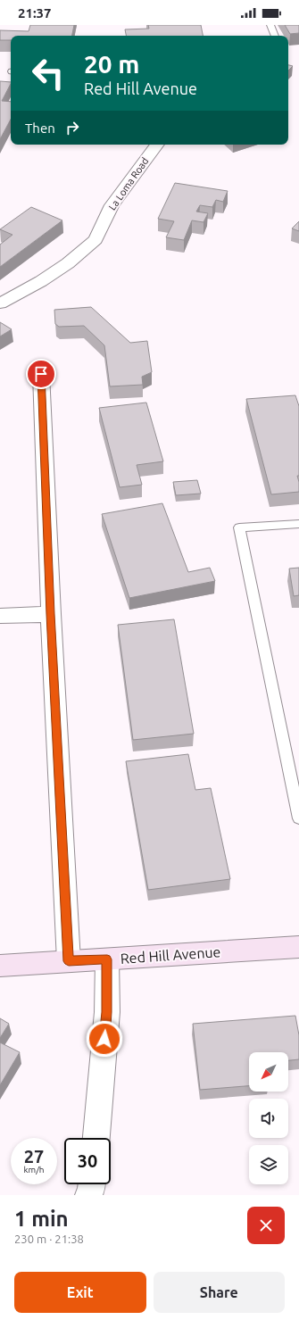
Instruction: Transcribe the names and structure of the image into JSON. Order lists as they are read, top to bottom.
{
  "streets": {
    "main road": ["Red Hill Avenue"],
    "street": ["La Loma Road"]
  },
  "north": "bottom left",
  "page": {
    "status": "21:37",
    "turn": ["20 m", "Red Hill Avenue"],
    "then": "Then",
    "speed": "27 km/h",
    "limit": "30",
    "heading": ["1 min", "230 m · 21:38"],
    "buttons": ["Exit", "Share"]
  }
}
